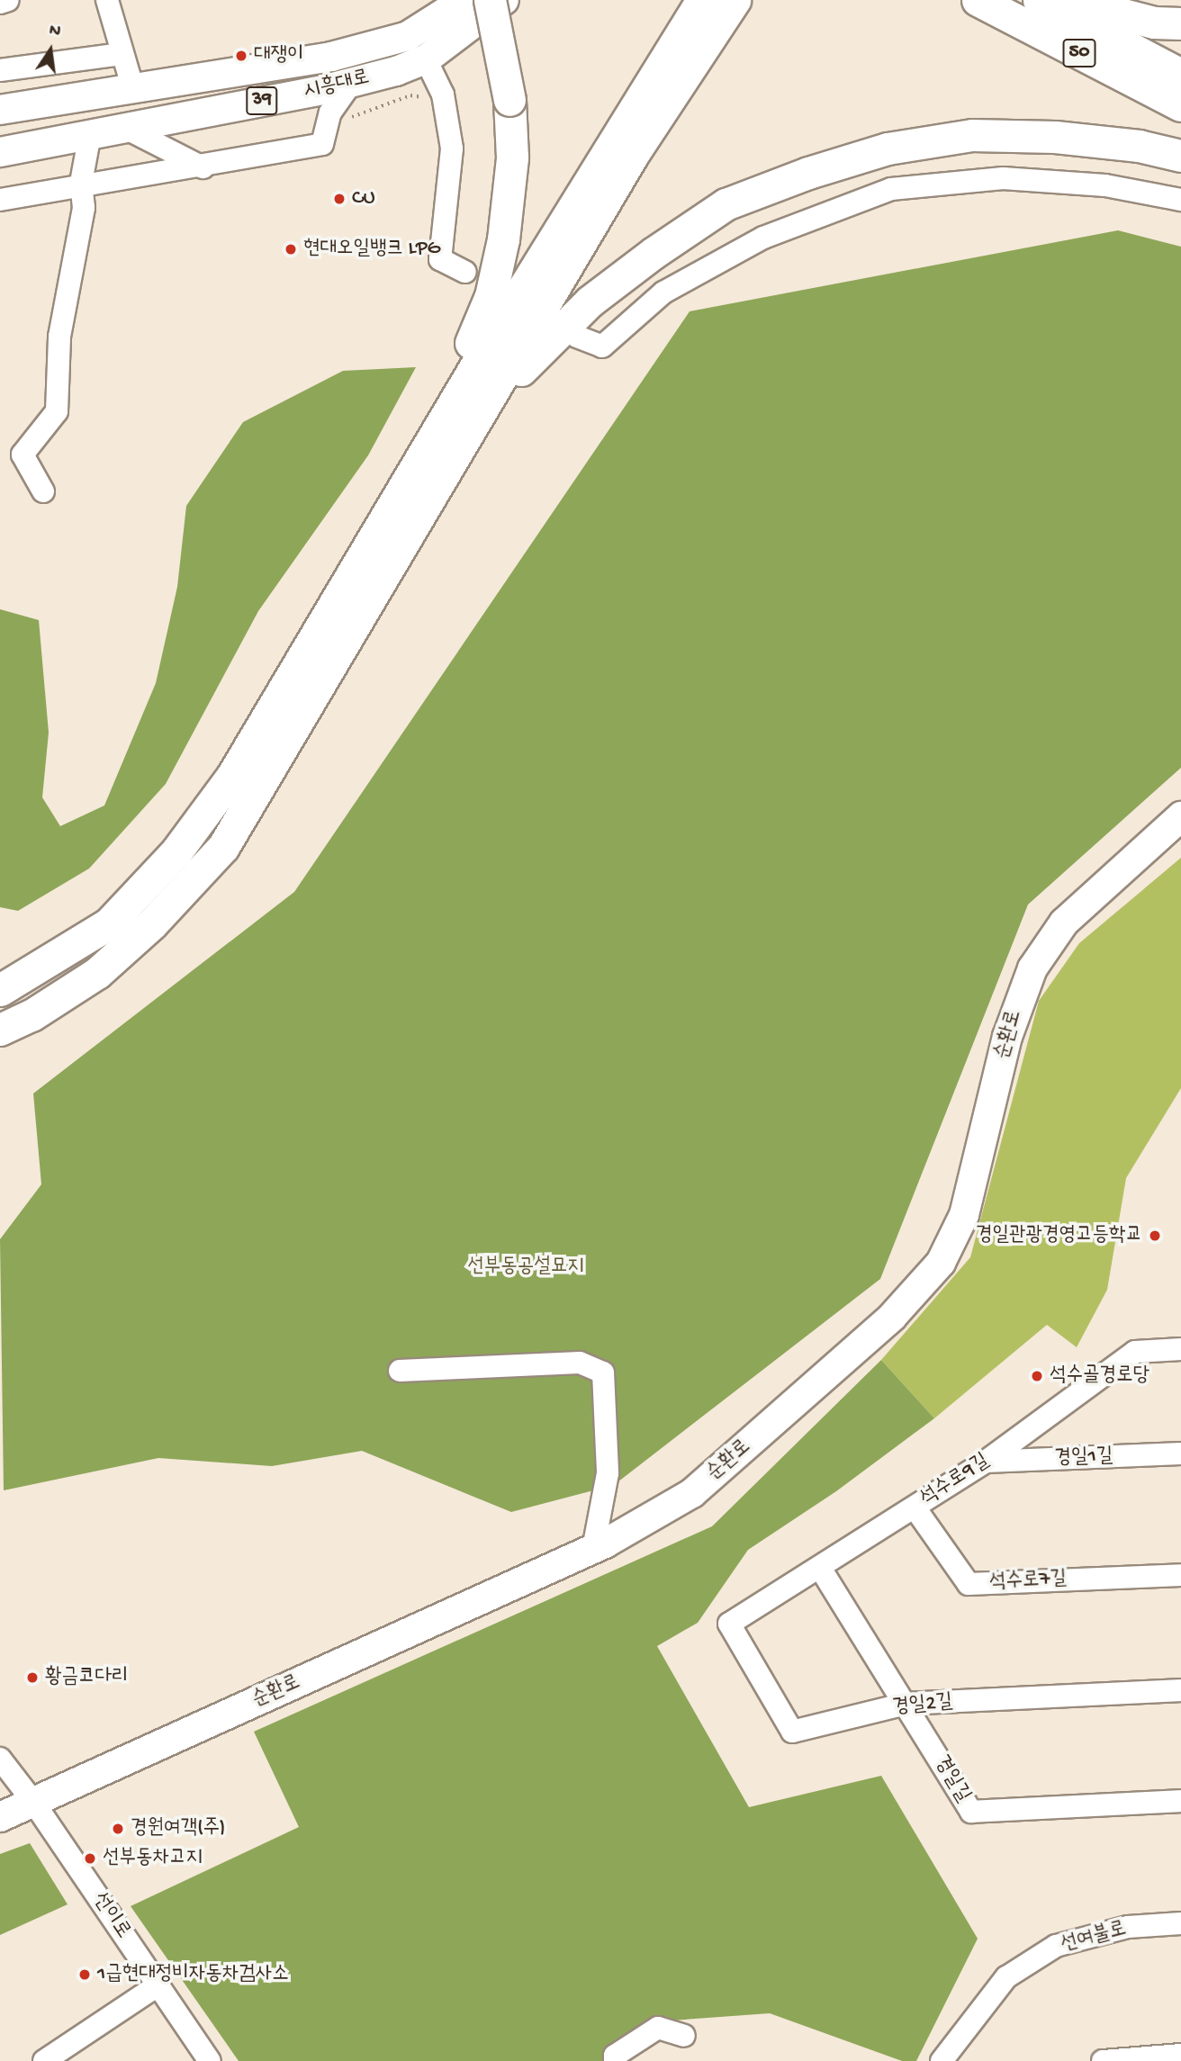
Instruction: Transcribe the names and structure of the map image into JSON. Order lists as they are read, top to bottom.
{
  "streets": {
    "highway": ["50"],
    "main road": ["시흥대로", "39", "순환로"],
    "street": [
      "경일1길",
      "석수로9길",
      "석수로7길",
      "경일2길",
      "경일길",
      "선이로",
      "선여불로"
    ]
  },
  "crossings": [
    ["순환로", "선이로"],
    ["경일1길", "석수로9길"],
    ["석수로9길", "석수로7길"],
    ["석수로9길", "경일2길"],
    ["석수로9길", "경일길"],
    ["경일2길", "경일길"]
  ],
  "parks": ["선부동공설묘지"],
  "places": [
    "대쟁이",
    "CU",
    "현대오일뱅크 LPG",
    "경일관광경영고등학교",
    "석수골경로당",
    "황금코다리",
    "경원여객(주)",
    "선부동차고지",
    "1급현대정비자동차검사소"
  ],
  "north": "top"
}
